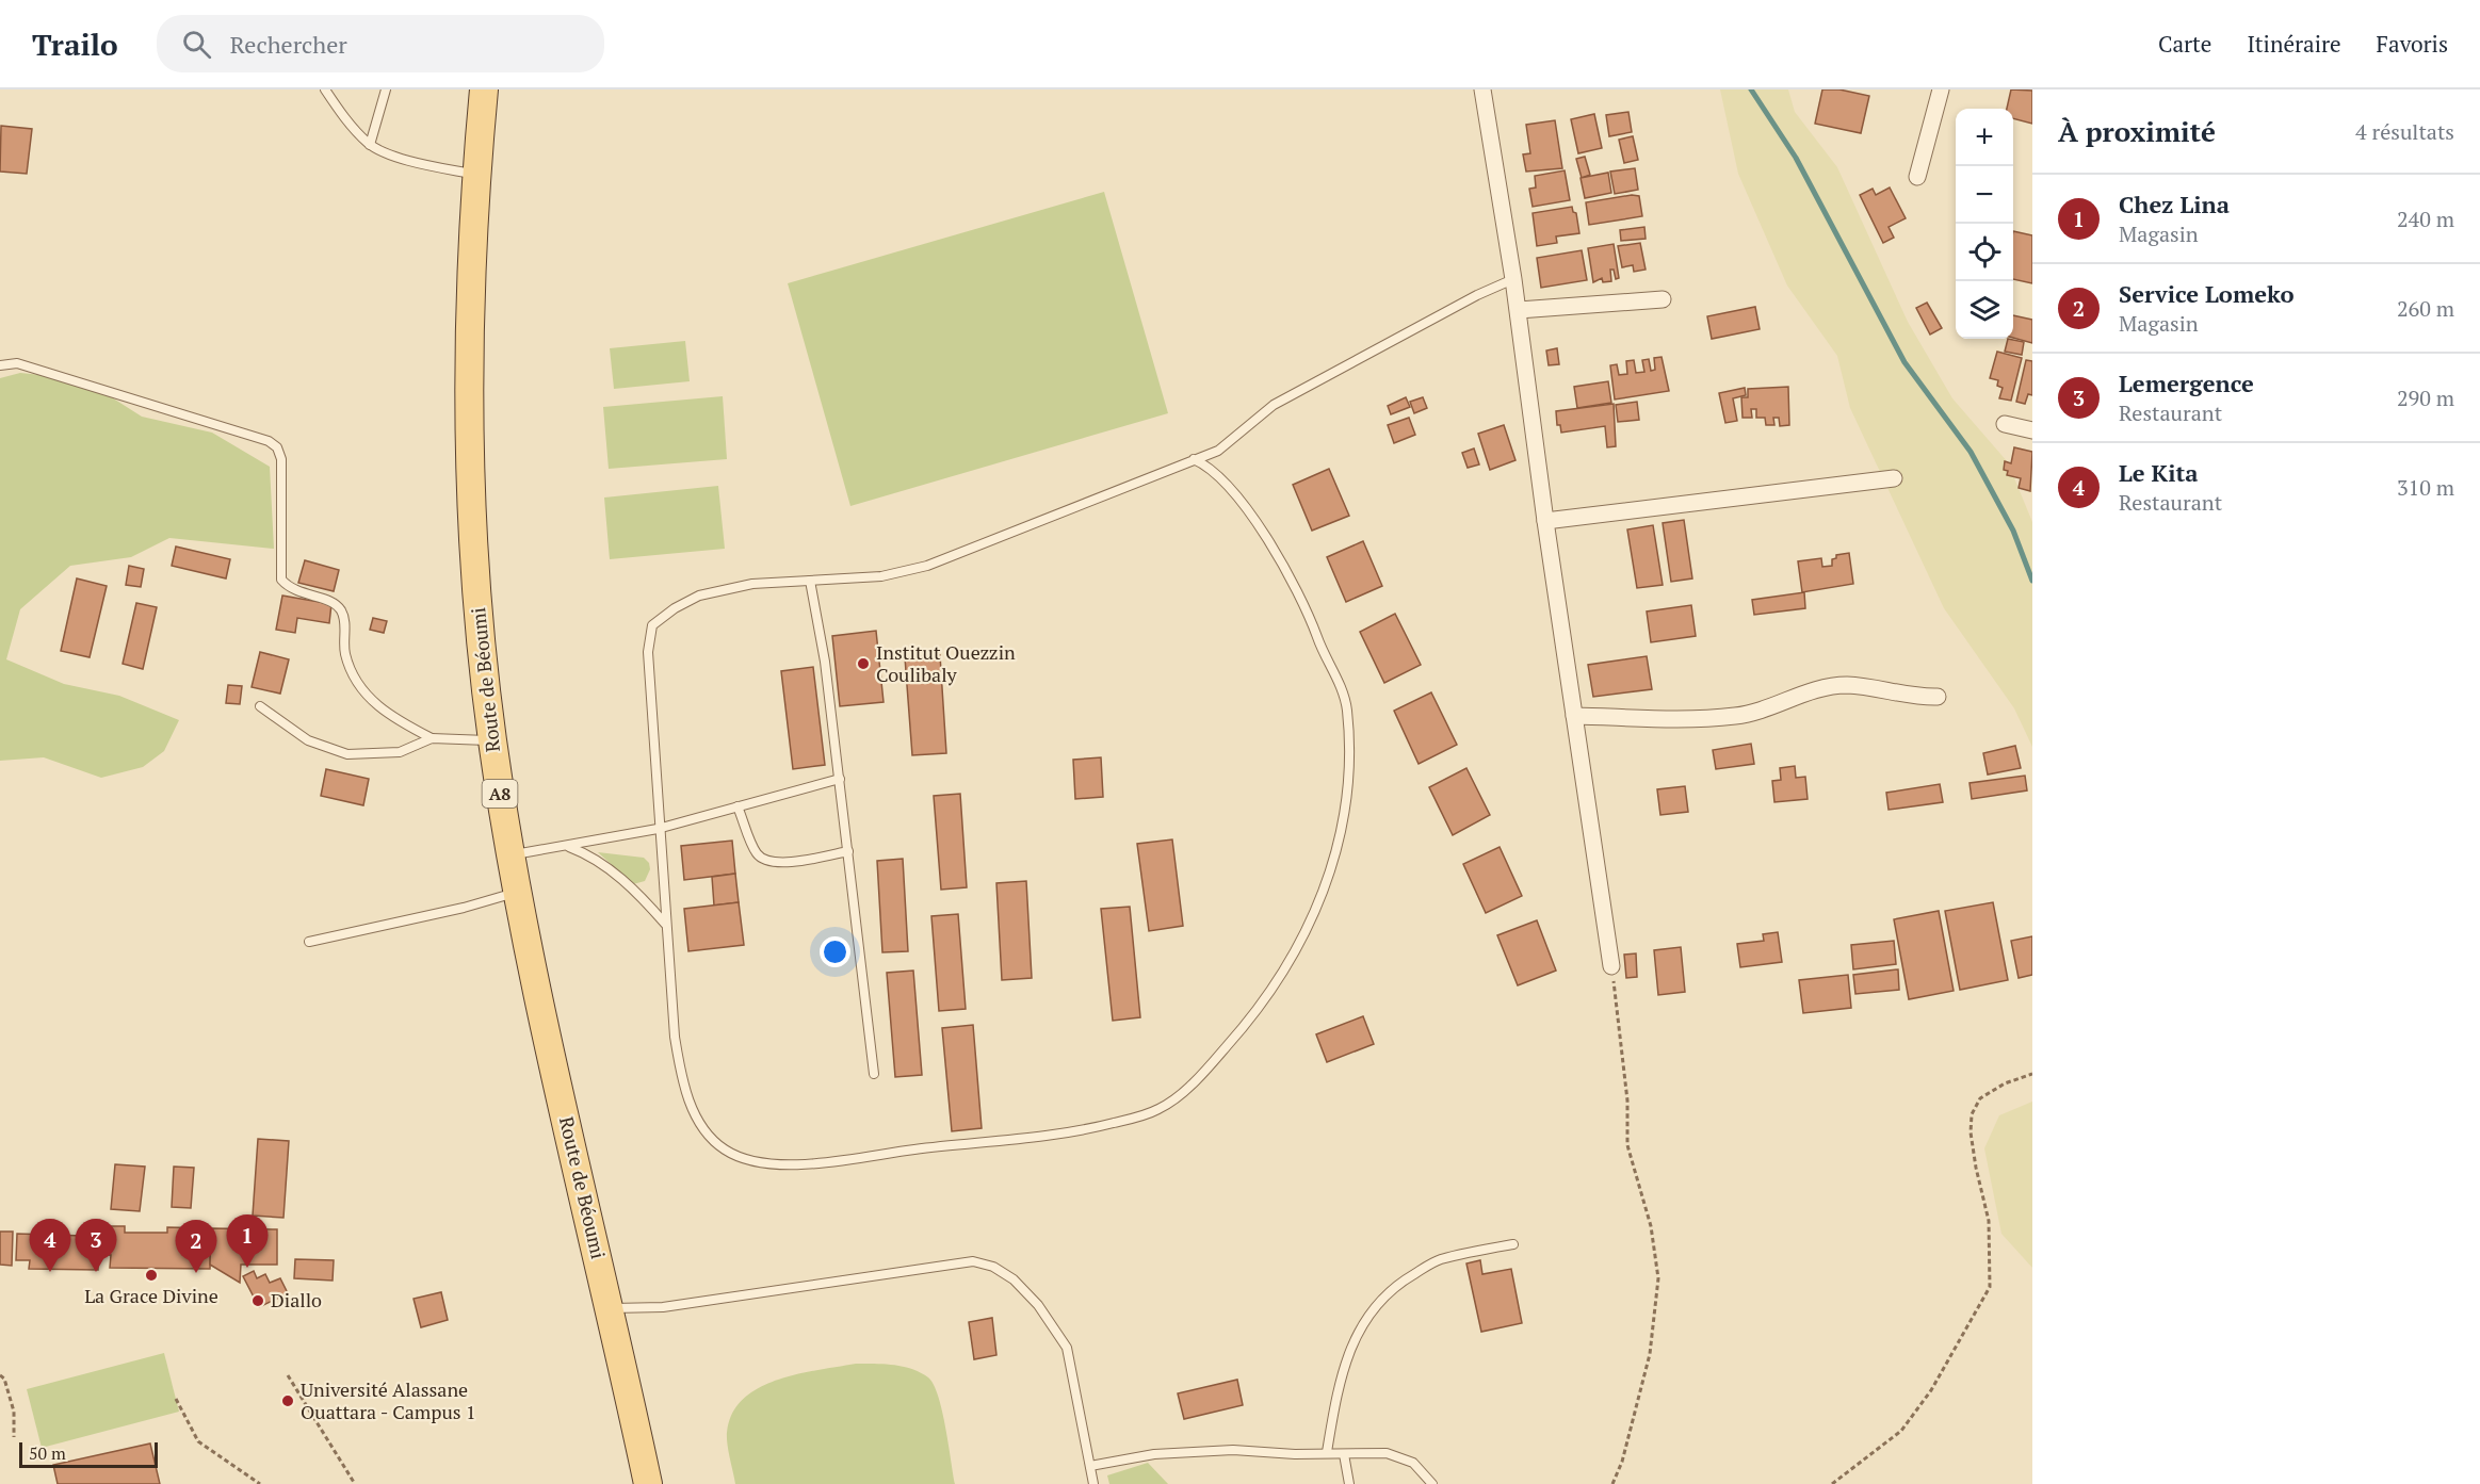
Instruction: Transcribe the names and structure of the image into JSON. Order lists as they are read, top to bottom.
{
  "streets": {
    "main road": ["Route de Béoumi", "A8"]
  },
  "places": [
    "Institut Ouezzin Coulibaly",
    "La Grace Divine",
    "Diallo",
    "Université Alassane Ouattara - Campus 1"
  ],
  "scale_bar": "50 m",
  "page": {
    "header": "Trailo",
    "search": "Rechercher",
    "nav": ["Carte", "Itinéraire", "Favoris"],
    "heading": ["À proximité", "4 résultats"],
    "map_buttons": ["+", "−"],
    "list": [
      {
        "mark": "1",
        "name": "Chez Lina",
        "note": "Magasin",
        "value": "240 m"
      },
      {
        "mark": "2",
        "name": "Service Lomeko",
        "note": "Magasin",
        "value": "260 m"
      },
      {
        "mark": "3",
        "name": "Lemergence",
        "note": "Restaurant",
        "value": "290 m"
      },
      {
        "mark": "4",
        "name": "Le Kita",
        "note": "Restaurant",
        "value": "310 m"
      }
    ],
    "pins": [
      "1",
      "3",
      "4",
      "2"
    ],
    "scale": "50 m"
  }
}
